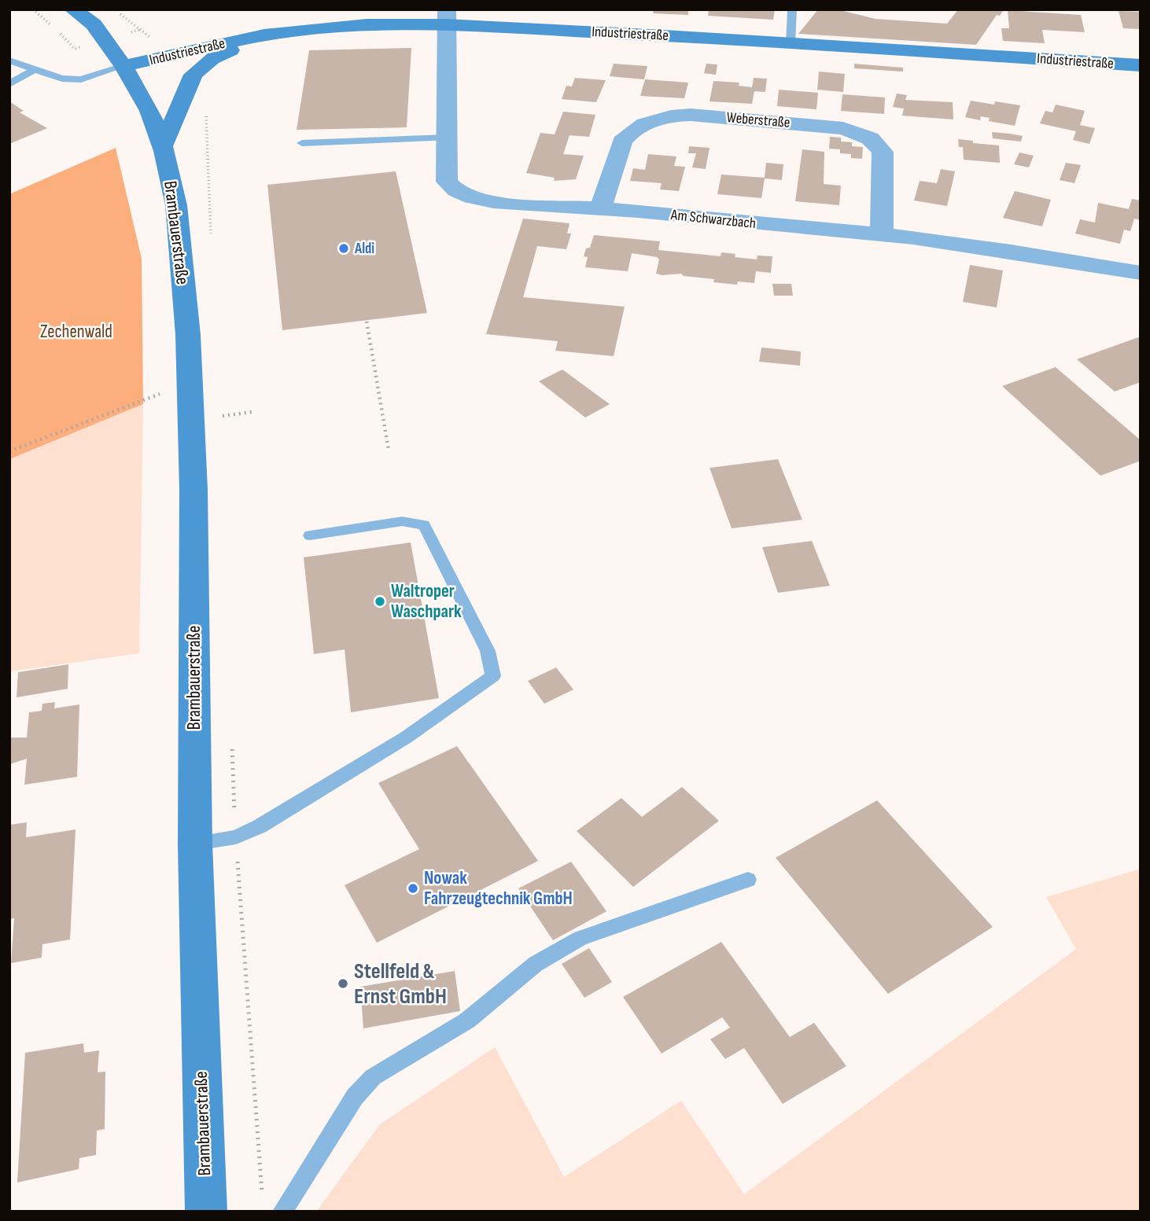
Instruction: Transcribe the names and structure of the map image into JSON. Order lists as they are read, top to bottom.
{
  "streets": {
    "main road": ["Industriestraße", "Brambauerstraße"],
    "street": ["Weberstraße", "Am Schwarzbach"]
  },
  "crossings": [
    ["Industriestraße", "Am Schwarzbach"],
    ["Industriestraße", "Brambauerstraße"],
    ["Weberstraße", "Am Schwarzbach"]
  ],
  "parks": ["Zechenwald"],
  "places": [
    "Aldi",
    "Waltroper Waschpark",
    "Nowak Fahrzeugtechnik GmbH",
    "Stellfeld & Ernst GmbH"
  ]
}
